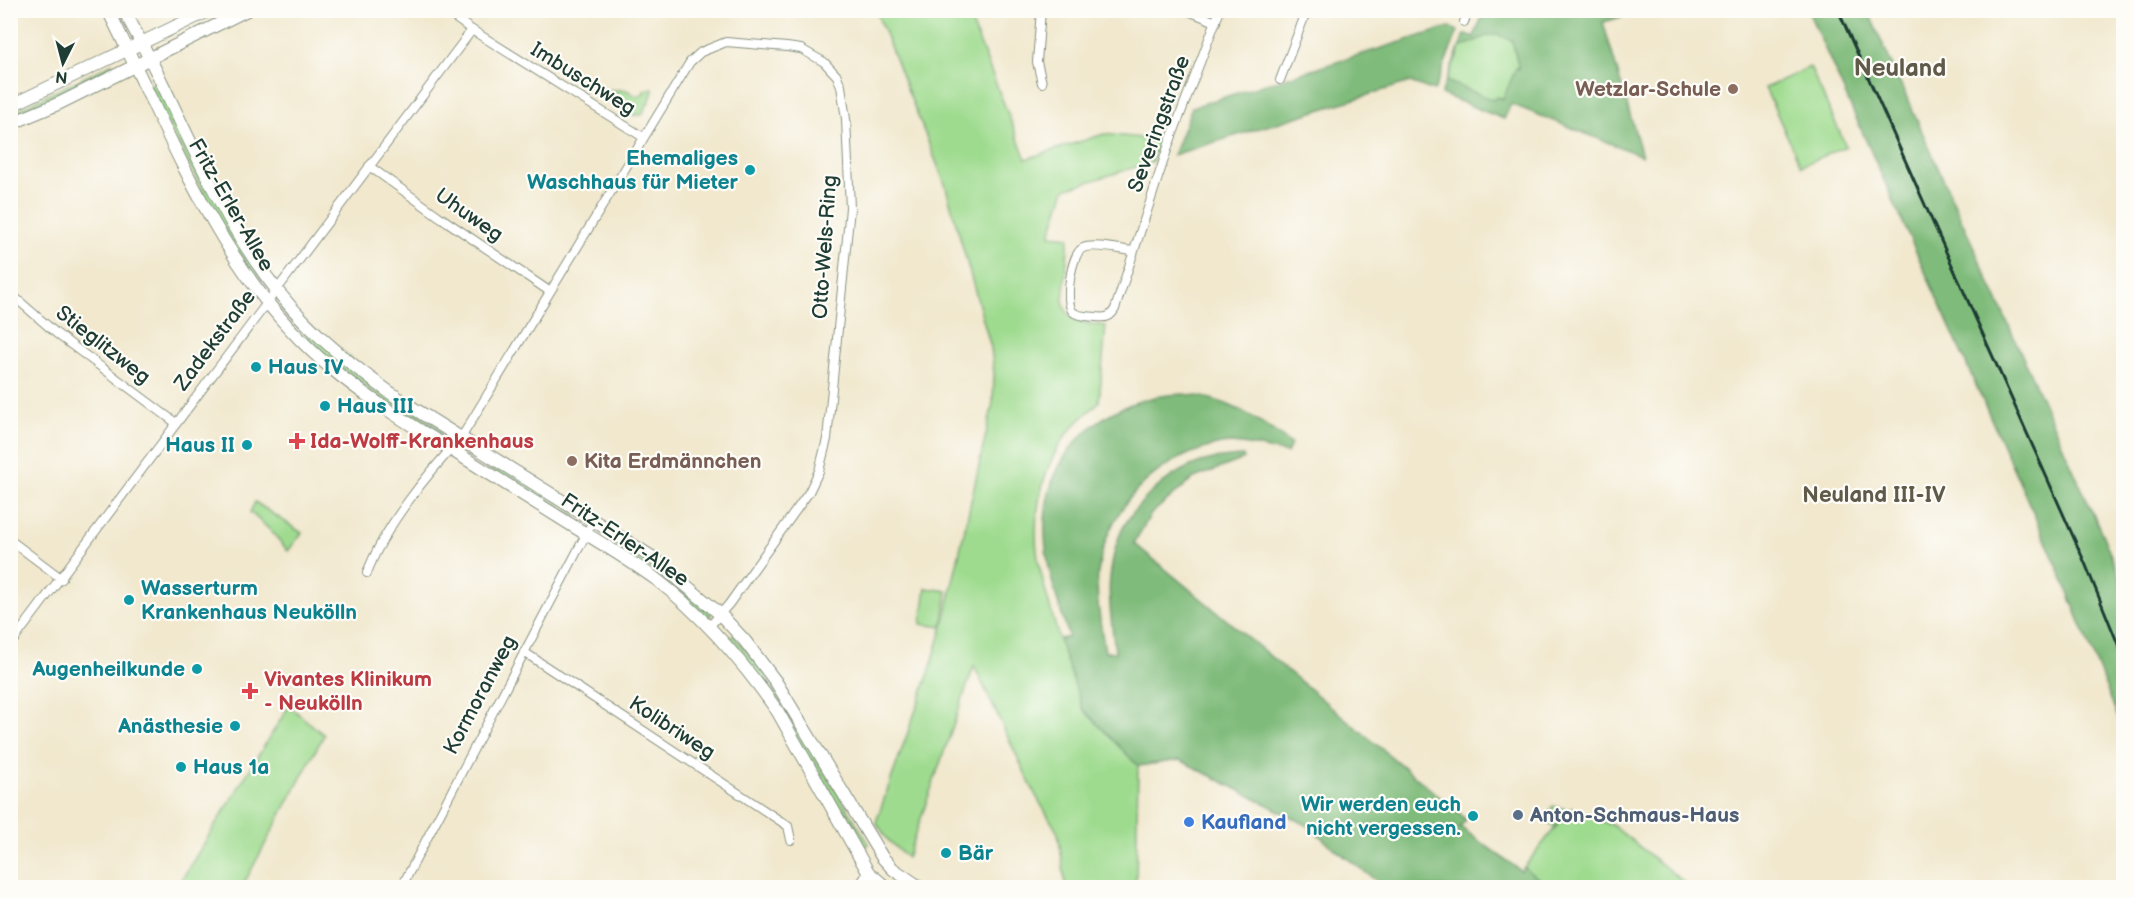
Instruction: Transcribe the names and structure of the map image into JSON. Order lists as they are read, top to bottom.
{
  "streets": {
    "street": [
      "Imbuschweg",
      "Severingstraße",
      "Fritz-Erler-Allee",
      "Uhuweg",
      "Otto-Wels-Ring",
      "Zadekstraße",
      "Stieglitzweg",
      "Kormoranweg",
      "Kolibriweg"
    ]
  },
  "crossings": [
    ["Imbuschweg", "Otto-Wels-Ring"],
    ["Imbuschweg", "Zadekstraße"],
    ["Fritz-Erler-Allee", "Otto-Wels-Ring"],
    ["Fritz-Erler-Allee", "Zadekstraße"],
    ["Fritz-Erler-Allee", "Kormoranweg"],
    ["Uhuweg", "Otto-Wels-Ring"],
    ["Uhuweg", "Zadekstraße"],
    ["Zadekstraße", "Stieglitzweg"],
    ["Kormoranweg", "Kolibriweg"]
  ],
  "districts": ["Neuland", "Neuland III-IV"],
  "places": {
    "other": [
      "Wetzlar-Schule",
      "Ehemaliges Waschhaus für Mieter",
      "Haus IV",
      "Haus III",
      "Haus II",
      "Kita Erdmännchen",
      "Wasserturm Krankenhaus Neukölln",
      "Augenheilkunde",
      "Anästhesie",
      "Haus 1a",
      "Anton-Schmaus-Haus",
      "Wir werden euch nicht vergessen.",
      "Kaufland",
      "Bär"
    ],
    "health": ["Ida-Wolff-Krankenhaus", "Vivantes Klinikum - Neukölln"]
  },
  "north": "bottom"
}
